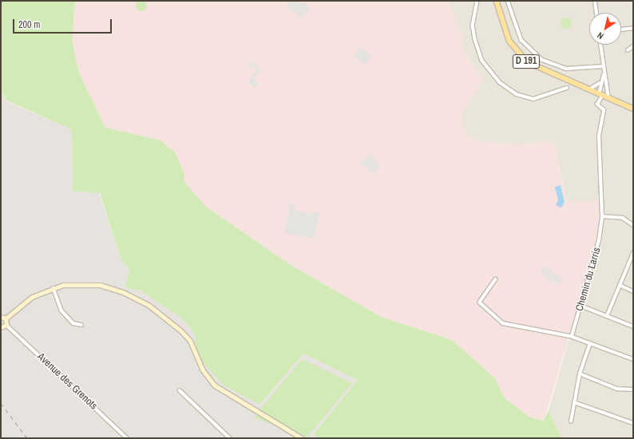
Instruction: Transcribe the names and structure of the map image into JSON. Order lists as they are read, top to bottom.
{
  "streets": {
    "main road": ["D 191"],
    "street": ["Chemin du Larris", "Avenue des Grenots"]
  },
  "crossings": [
    ["D 191", "Chemin du Larris"]
  ],
  "scale_bar": "200 m",
  "north": "bottom left"
}
